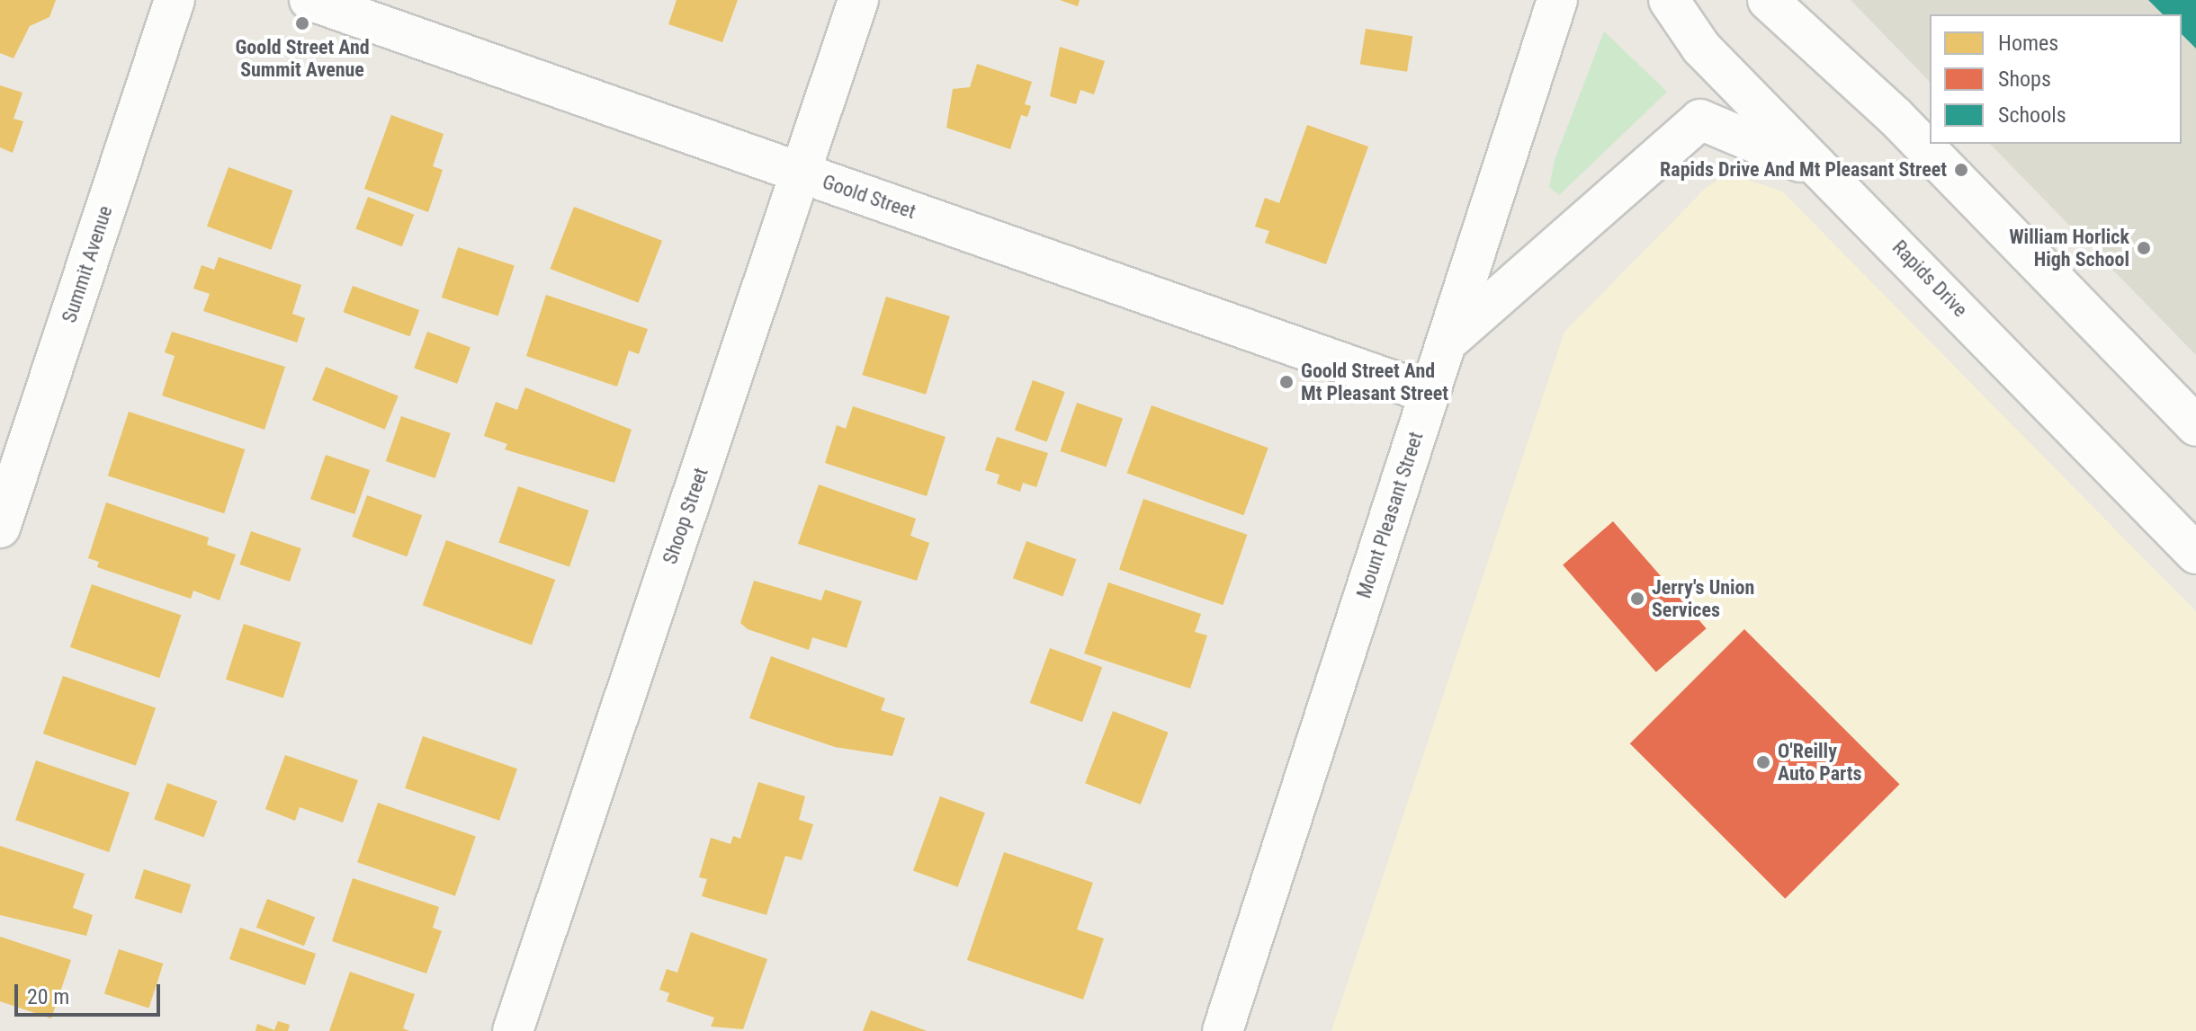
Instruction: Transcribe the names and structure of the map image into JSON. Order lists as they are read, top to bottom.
{
  "streets": {
    "street": [
      "Goold Street",
      "Summit Avenue",
      "Rapids Drive",
      "Mount Pleasant Street",
      "Shoop Street"
    ]
  },
  "crossings": [
    ["Goold Street", "Mount Pleasant Street"],
    ["Goold Street", "Shoop Street"]
  ],
  "places": [
    "Goold Street And Summit Avenue",
    "Rapids Drive And Mt Pleasant Street",
    "William Horlick High School",
    "Goold Street And Mt Pleasant Street",
    "Jerry's Union Services",
    "O'Reilly Auto Parts"
  ],
  "legend": ["Homes", "Shops", "Schools"],
  "scale_bar": "20 m"
}
